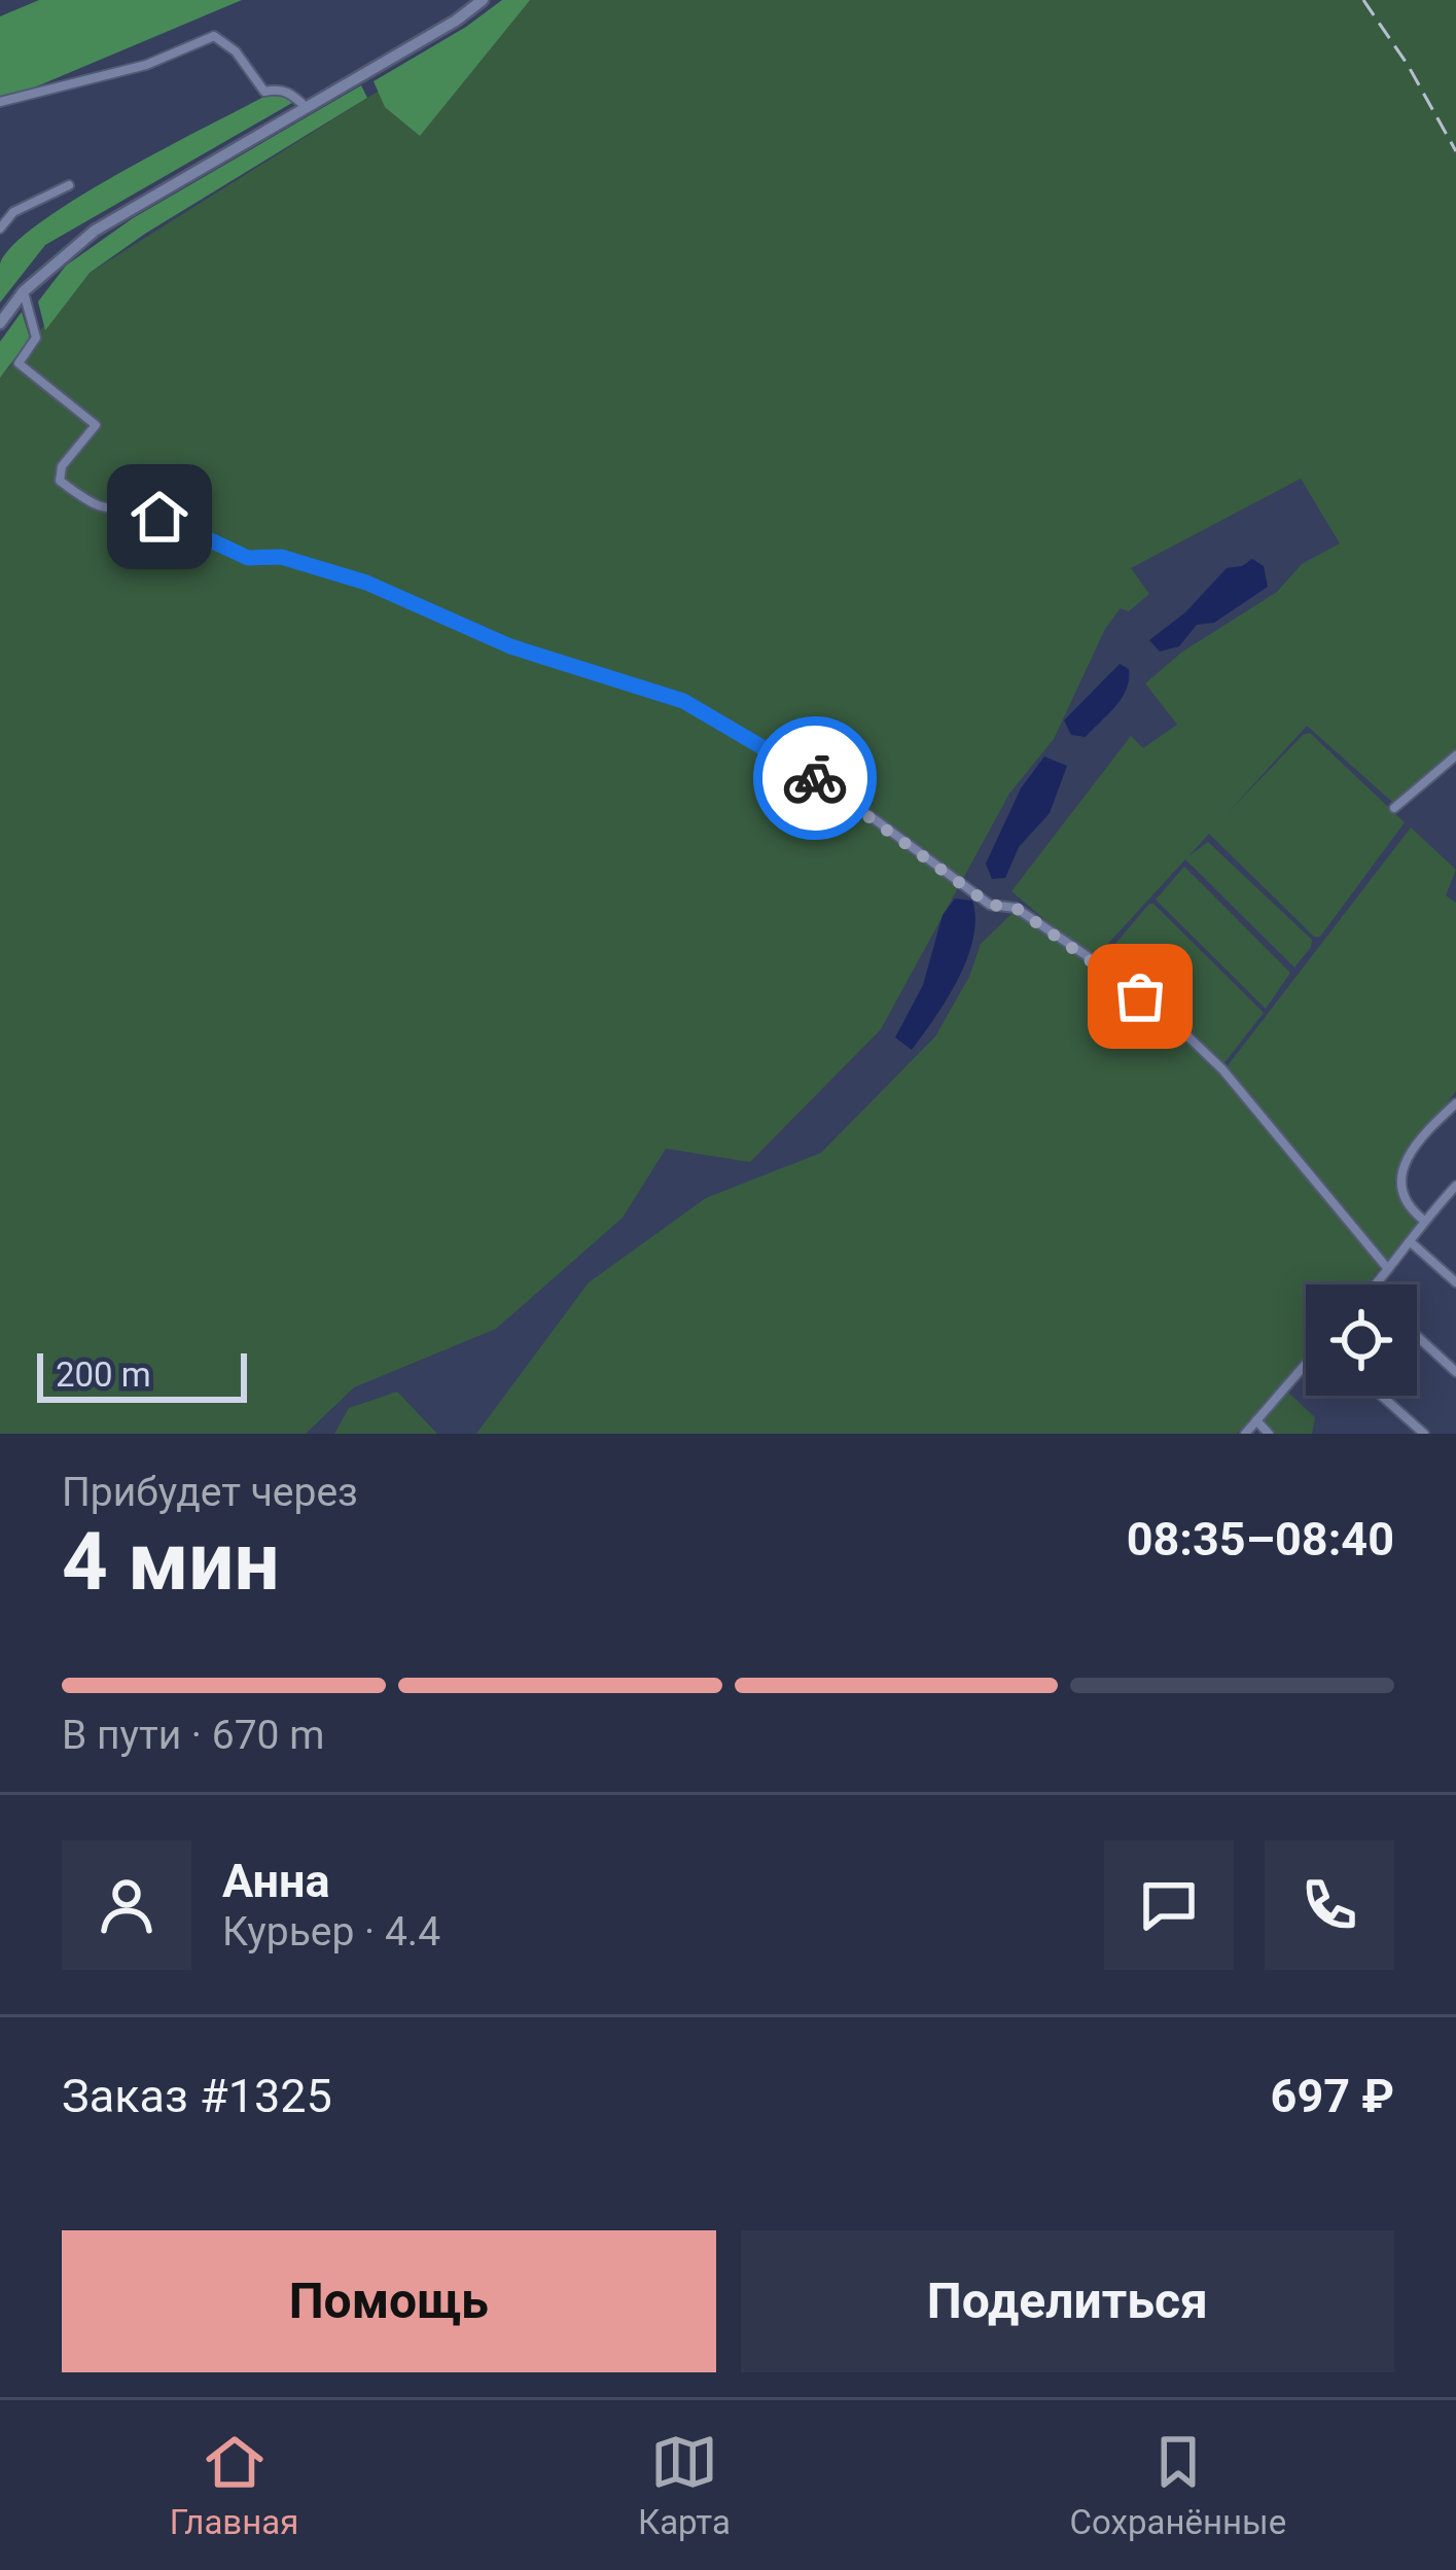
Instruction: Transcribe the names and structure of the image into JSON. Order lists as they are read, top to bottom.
{
  "scale_bar": "200 m",
  "page": {
    "scale": "200 m",
    "heading": ["4 мин", "Прибудет через", "08:35–08:40"],
    "panel": [
      "Анна",
      "Курьер · 4.4",
      "Заказ #1325",
      "697 ₽"
    ],
    "bar": "В пути · 670 m",
    "buttons": ["Помощь", "Поделиться"],
    "tabs": ["Главная", "Карта", "Сохранённые"]
  }
}
